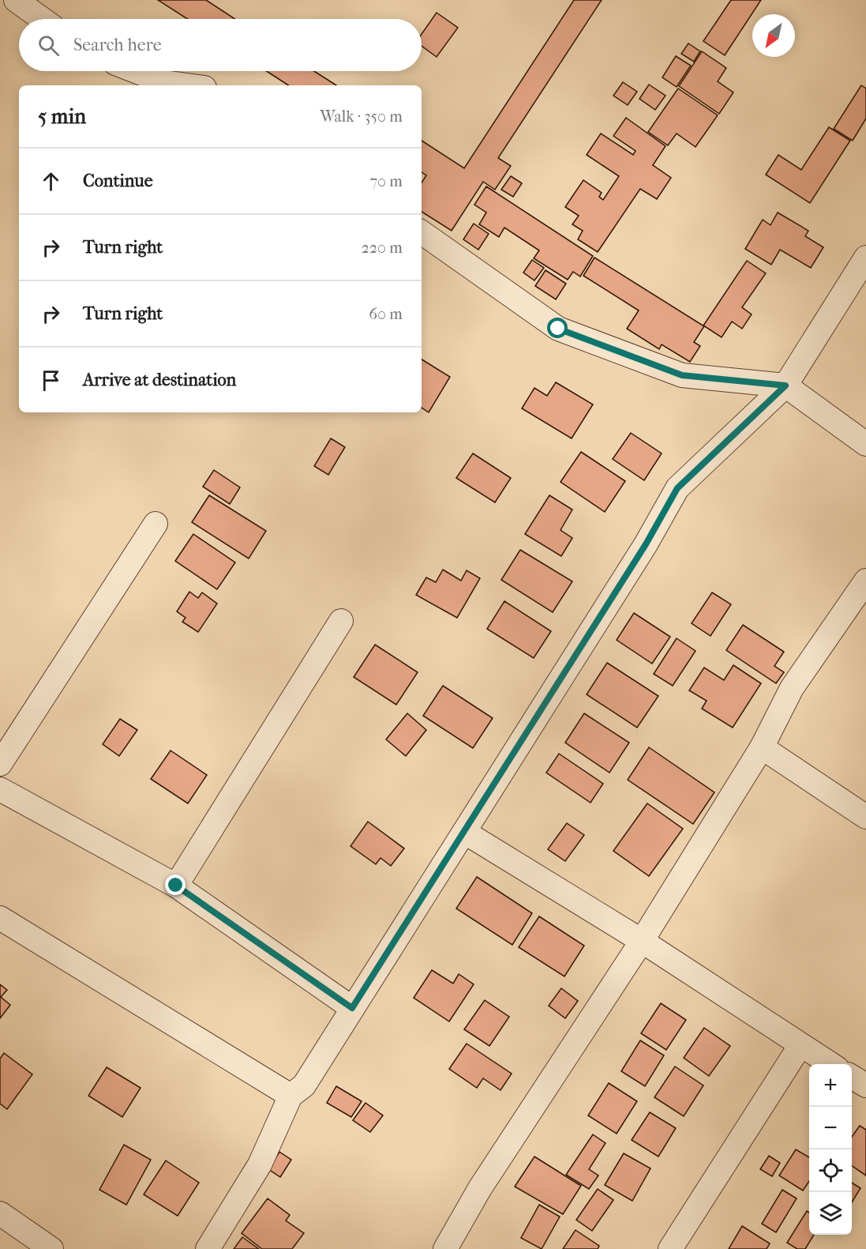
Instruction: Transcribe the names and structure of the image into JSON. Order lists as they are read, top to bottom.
{
  "north": "bottom left",
  "page": {
    "search": "Search here",
    "heading": ["5 min", "Walk · 350 m"],
    "list": [
      ["Continue", "70 m"],
      ["Turn right", "220 m"],
      ["Turn right", "60 m"],
      "Arrive at destination"
    ],
    "map_buttons": ["+", "−"]
  }
}
